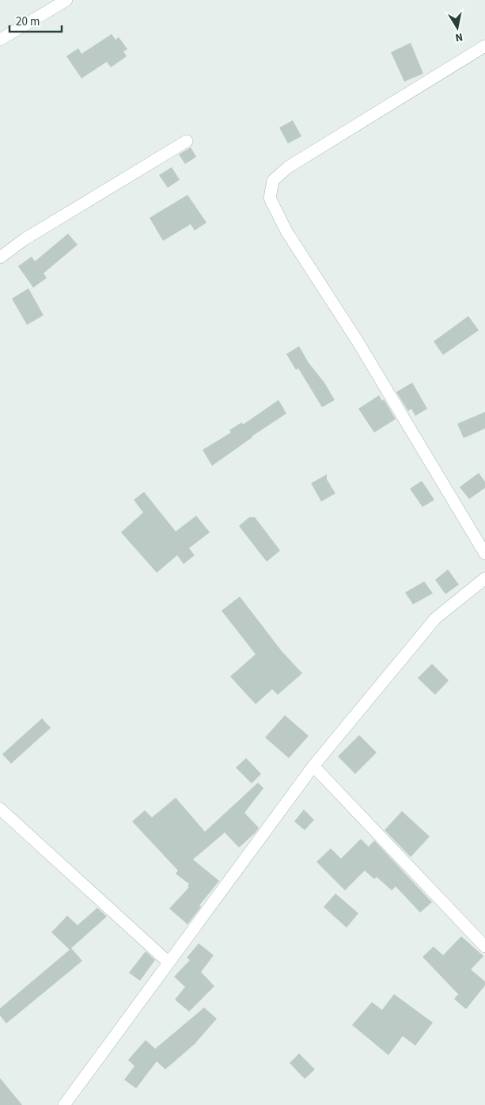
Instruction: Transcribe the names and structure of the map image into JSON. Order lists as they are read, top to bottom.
{
  "scale_bar": "20 m",
  "north": "bottom"
}
